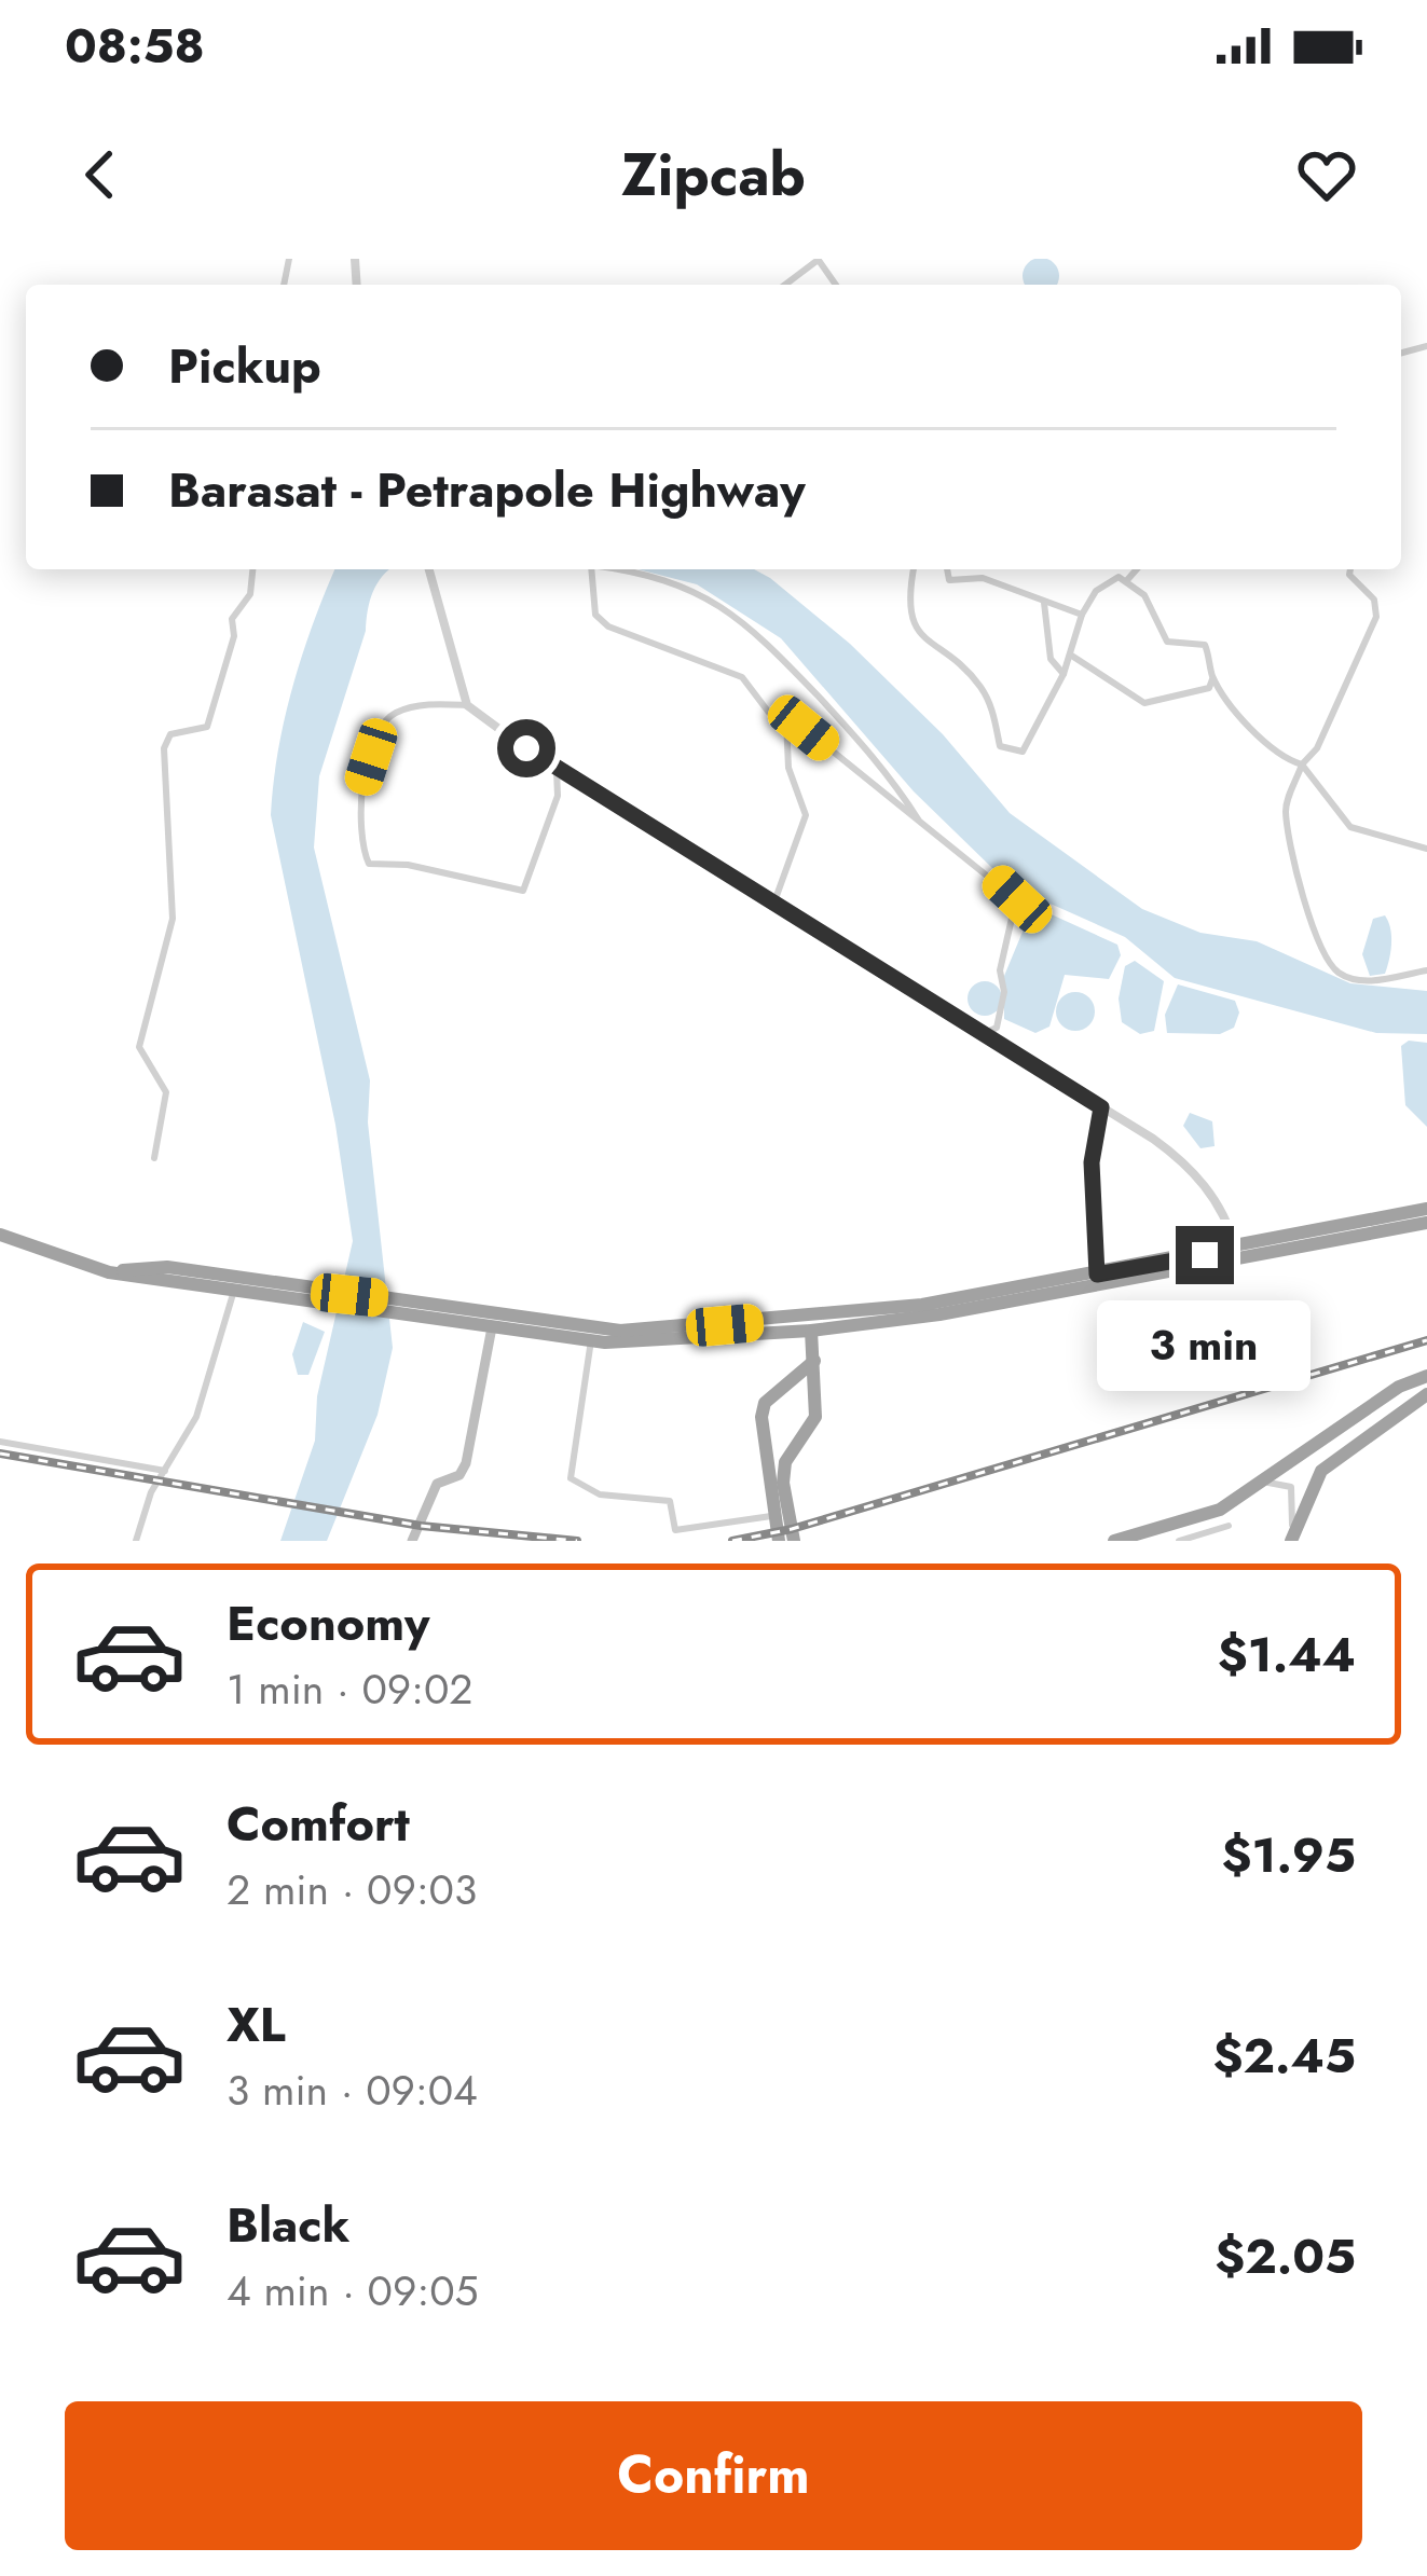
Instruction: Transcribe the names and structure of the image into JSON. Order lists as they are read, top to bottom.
{
  "page": {
    "status": "08:58",
    "header": "Zipcab",
    "banner": ["Pickup", "Barasat - Petrapole Highway"],
    "bubble": "3 min",
    "list": [
      {
        "name": "Economy",
        "note": "1 min · 09:02",
        "value": "$1.44"
      },
      {
        "name": "Comfort",
        "note": "2 min · 09:03",
        "value": "$1.95"
      },
      {
        "name": "XL",
        "note": "3 min · 09:04",
        "value": "$2.45"
      },
      {
        "name": "Black",
        "note": "4 min · 09:05",
        "value": "$2.05"
      }
    ],
    "buttons": "Confirm"
  }
}
